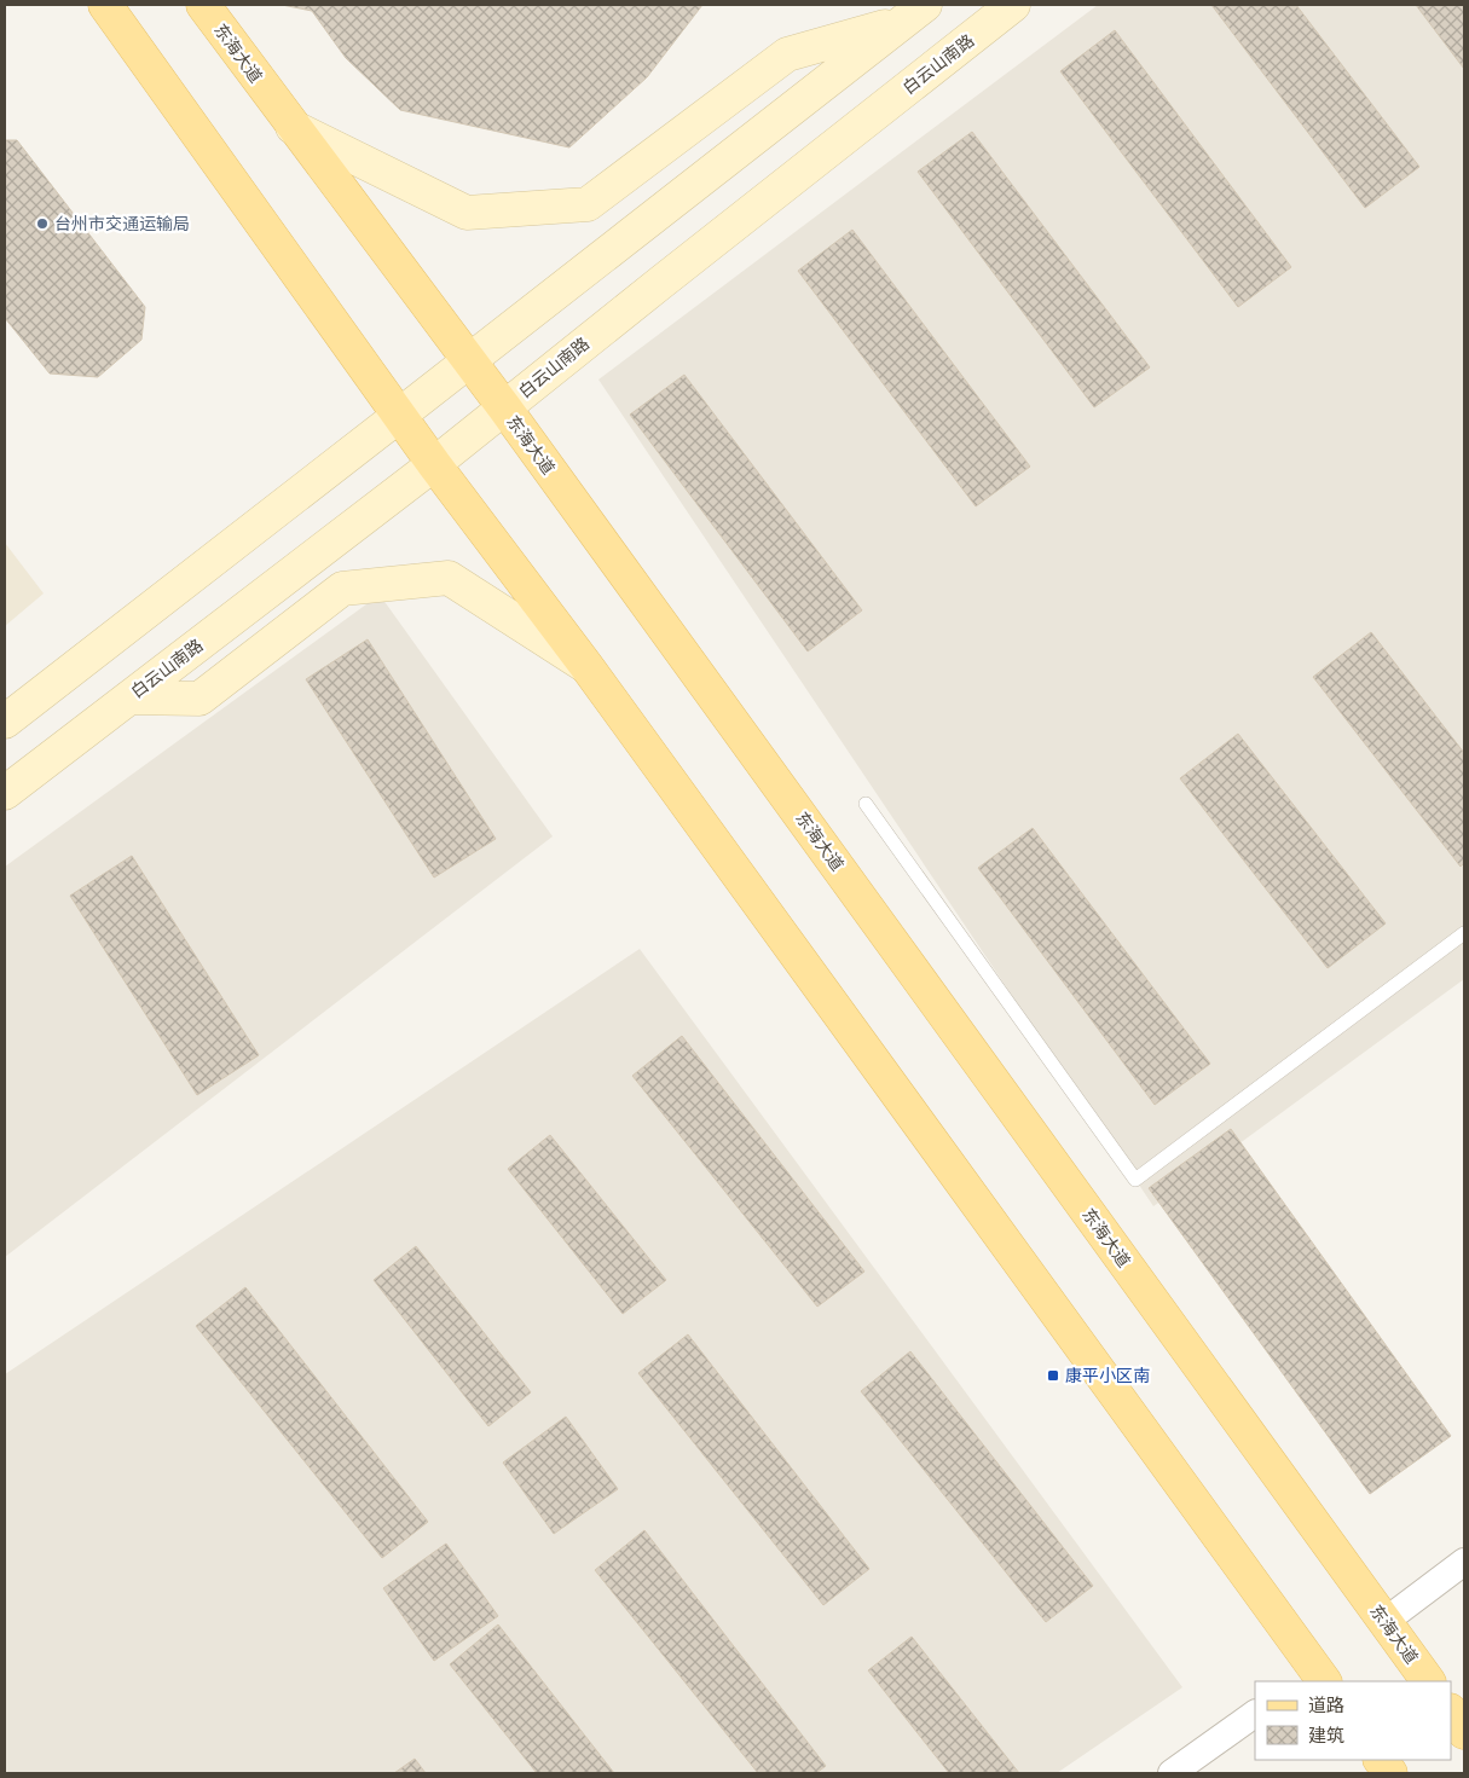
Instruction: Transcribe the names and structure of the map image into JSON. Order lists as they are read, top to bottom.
{
  "streets": {
    "main road": ["东海大道", "白云山南路"]
  },
  "crossings": [
    ["东海大道", "白云山南路"]
  ],
  "places": {
    "other": ["台州市交通运输局"],
    "transit": ["康平小区南"]
  },
  "legend": ["道路", "建筑"]
}
